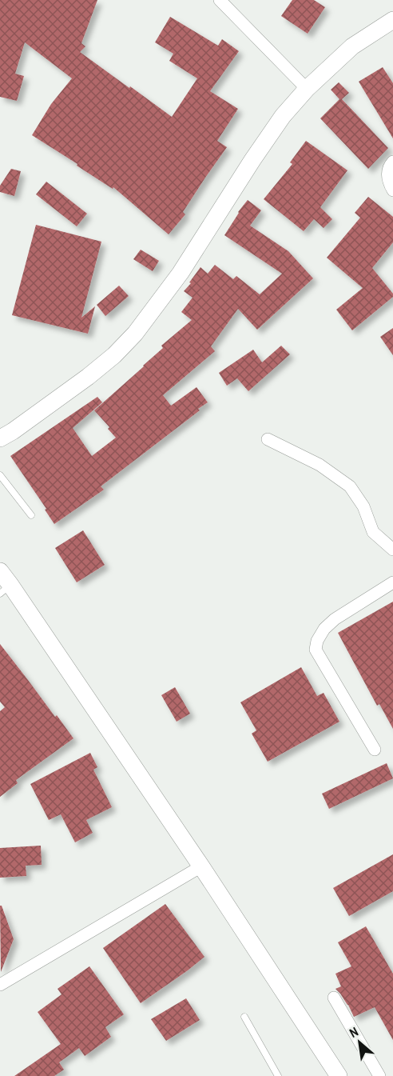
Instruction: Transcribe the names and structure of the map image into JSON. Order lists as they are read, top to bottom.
{
  "north": "top left"
}
